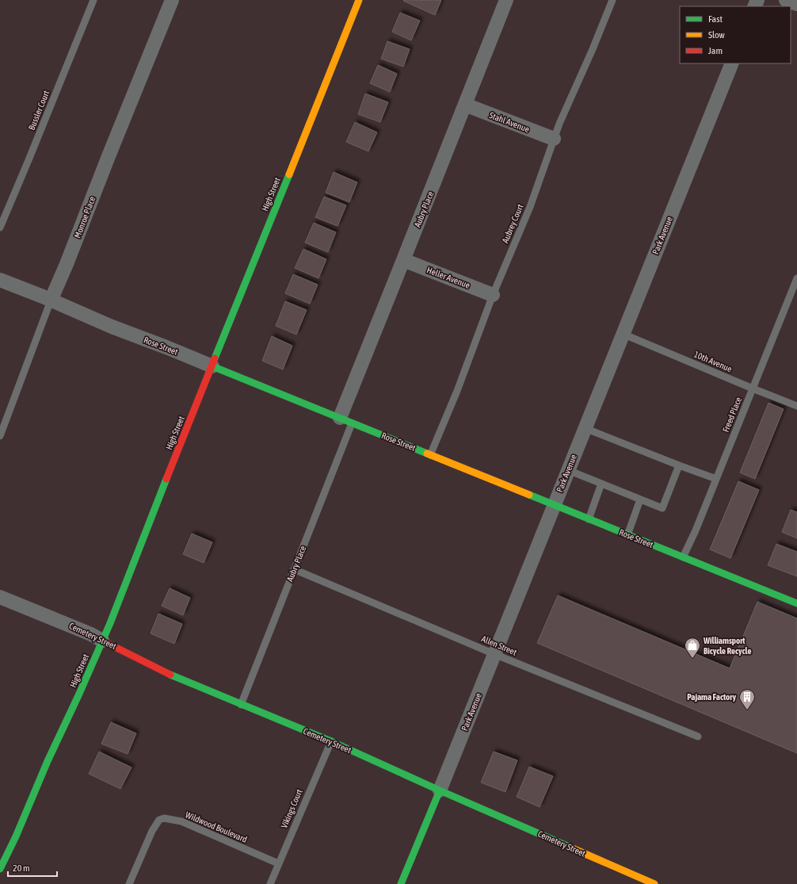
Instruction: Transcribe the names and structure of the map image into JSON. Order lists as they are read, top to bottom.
{
  "streets": {
    "street": [
      "Stahl Avenue",
      "High Street",
      "Aubry Place",
      "Monroe Place",
      "Park Avenue",
      "Heller Avenue",
      "Rose Street",
      "Cemetery Street"
    ],
    "lane": [
      "Bussler Court",
      "Aubrey Court",
      "10th Avenue",
      "Freed Place",
      "Allen Street",
      "Vikings Court",
      "Wildwood Boulevard"
    ]
  },
  "crossings": [
    ["Stahl Avenue", "Aubry Place"],
    ["Stahl Avenue", "Aubrey Court"],
    ["High Street", "Rose Street"],
    ["High Street", "Cemetery Street"],
    ["Aubry Place", "Heller Avenue"],
    ["Aubry Place", "Rose Street"],
    ["Aubry Place", "Cemetery Street"],
    ["Aubry Place", "Allen Street"],
    ["Monroe Place", "Rose Street"],
    ["Aubrey Court", "Heller Avenue"],
    ["Aubrey Court", "Rose Street"],
    ["Park Avenue", "Rose Street"],
    ["Park Avenue", "10th Avenue"],
    ["Park Avenue", "Cemetery Street"],
    ["Park Avenue", "Allen Street"],
    ["Rose Street", "Freed Place"],
    ["10th Avenue", "Freed Place"],
    ["Cemetery Street", "Vikings Court"],
    ["Vikings Court", "Wildwood Boulevard"]
  ],
  "places": {
    "shop": ["Williamsport Bicycle Recycle"],
    "building": ["Pajama Factory"]
  },
  "legend": ["Fast", "Slow", "Jam"],
  "scale_bar": "20 m"
}
